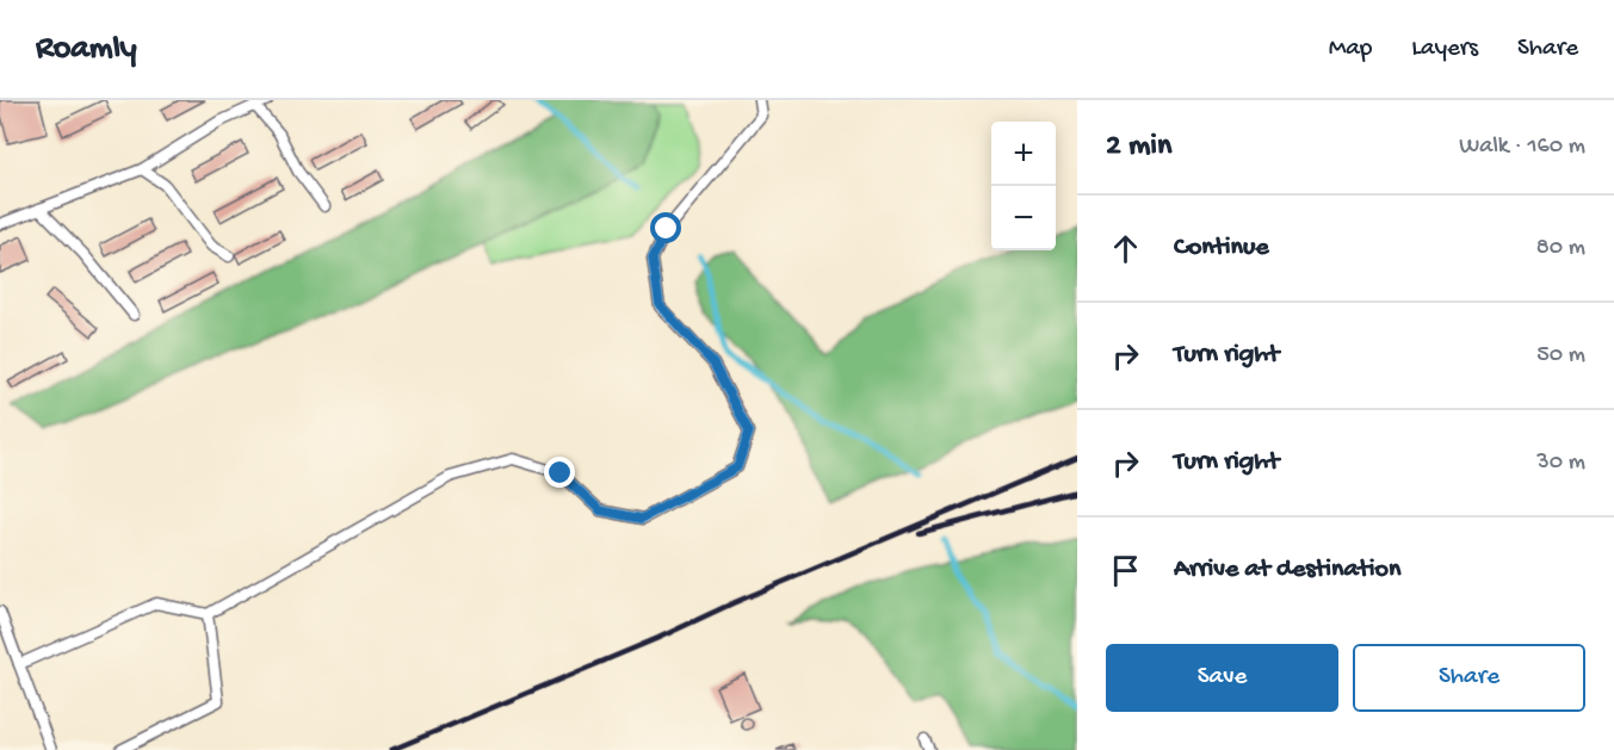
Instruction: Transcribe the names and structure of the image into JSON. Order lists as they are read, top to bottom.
{
  "page": {
    "header": "Roamly",
    "nav": ["Map", "Layers", "Share"],
    "heading": ["2 min", "Walk · 160 m"],
    "map_buttons": ["+", "−"],
    "list": [
      ["Continue", "80 m"],
      ["Turn right", "50 m"],
      ["Turn right", "30 m"],
      "Arrive at destination"
    ],
    "buttons": ["Save", "Share"]
  }
}
